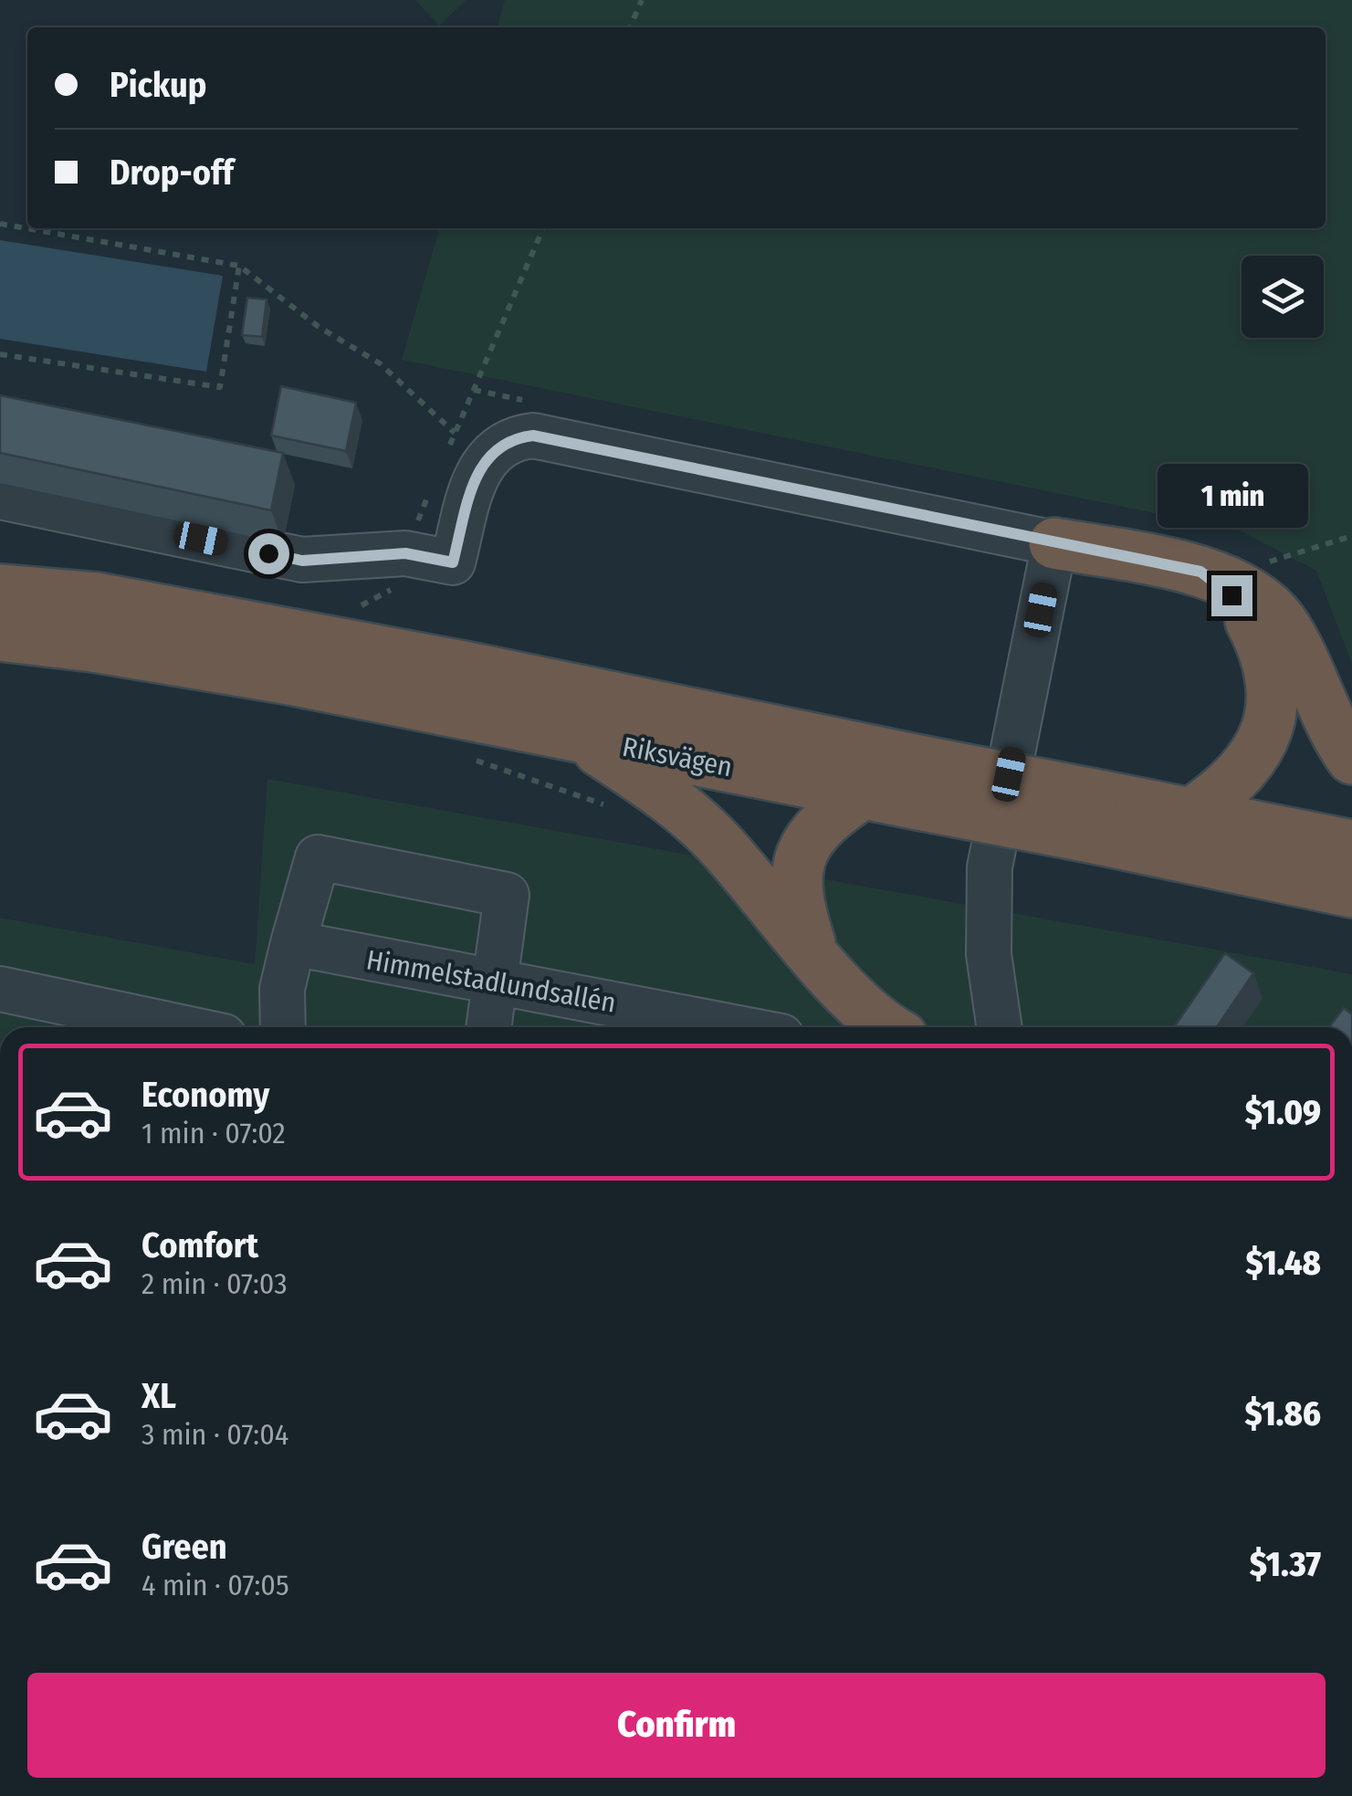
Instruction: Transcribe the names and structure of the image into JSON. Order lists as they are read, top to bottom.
{
  "streets": {
    "highway": ["Riksvägen"],
    "street": ["Himmelstadlundsallén"]
  },
  "page": {
    "banner": ["Pickup", "Drop-off"],
    "bubble": "1 min",
    "list": [
      {
        "name": "Economy",
        "note": "1 min · 07:02",
        "value": "$1.09"
      },
      {
        "name": "Comfort",
        "note": "2 min · 07:03",
        "value": "$1.48"
      },
      {
        "name": "XL",
        "note": "3 min · 07:04",
        "value": "$1.86"
      },
      {
        "name": "Green",
        "note": "4 min · 07:05",
        "value": "$1.37"
      }
    ],
    "buttons": "Confirm"
  }
}
